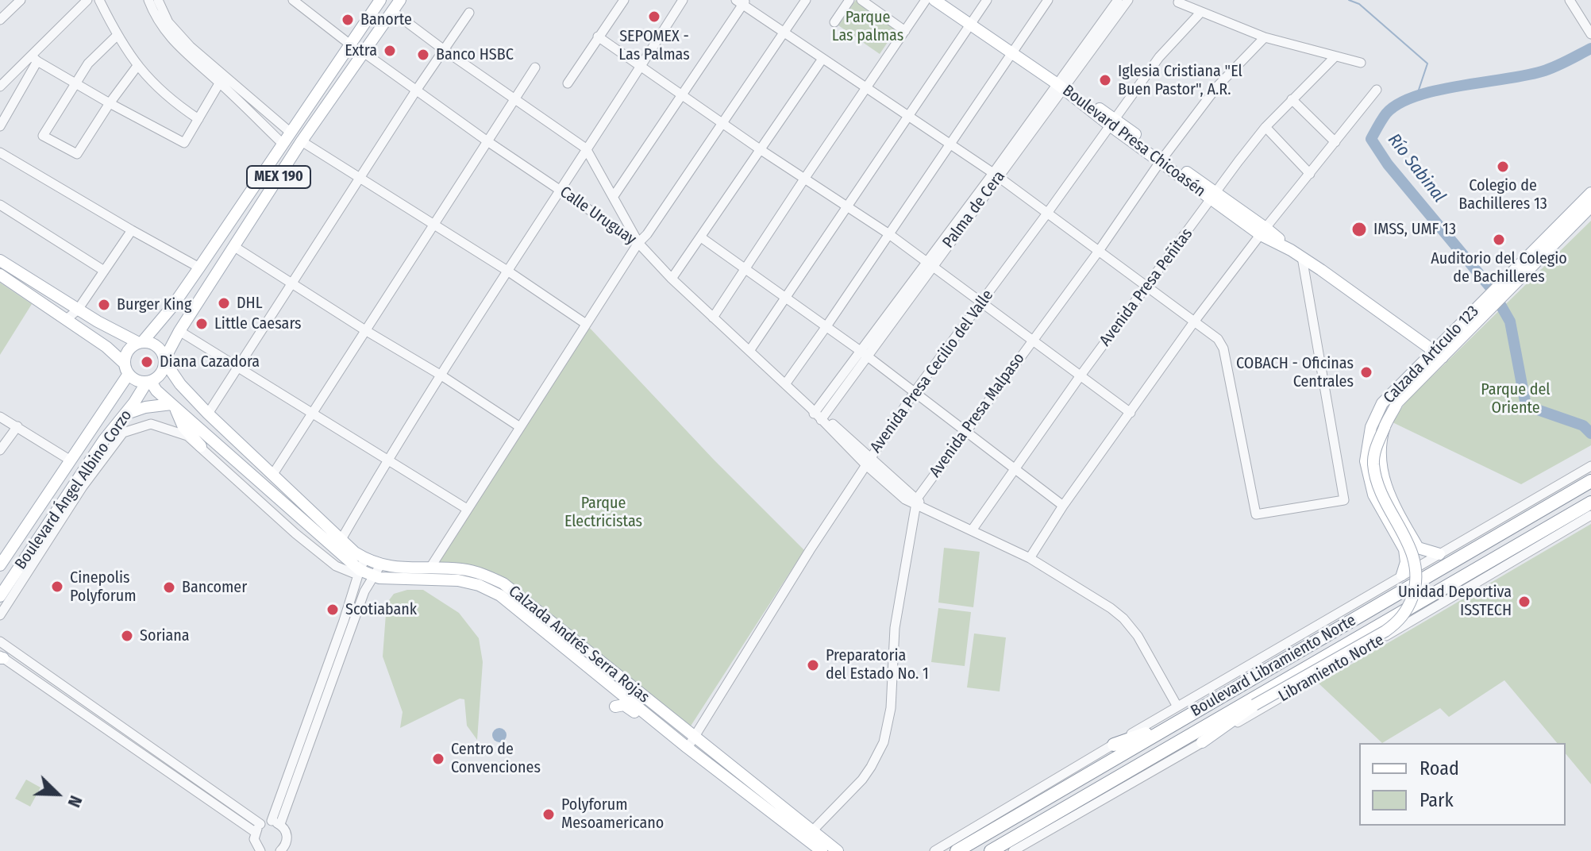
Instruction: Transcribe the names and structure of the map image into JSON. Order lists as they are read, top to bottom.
{
  "streets": {
    "highway": ["Boulevard Libramiento Norte"],
    "main road": [
      "Boulevard Presa Chicoasén",
      "MEX 190",
      "Calzada Artículo 123",
      "Boulevard Ángel Albino Corzo",
      "Calzada Andrés Serra Rojas"
    ],
    "street": [
      "Palma de Cera",
      "Calle Uruguay",
      "Avenida Presa Peñitas",
      "Avenida Presa Cecilio del Valle",
      "Avenida Presa Malpaso",
      "Libramiento Norte"
    ]
  },
  "crossings": [
    ["Boulevard Presa Chicoasén", "Palma de Cera"],
    ["Boulevard Presa Chicoasén", "Avenida Presa Peñitas"],
    ["Boulevard Presa Chicoasén", "Calzada Artículo 123"],
    ["Boulevard Presa Chicoasén", "Avenida Presa Cecilio del Valle"],
    ["Boulevard Presa Chicoasén", "Avenida Presa Malpaso"],
    ["MEX 190", "Calle Uruguay"],
    ["MEX 190", "Boulevard Ángel Albino Corzo"],
    ["MEX 190", "Calzada Andrés Serra Rojas"],
    ["Palma de Cera", "Calle Uruguay"],
    ["Calle Uruguay", "Avenida Presa Peñitas"],
    ["Calle Uruguay", "Avenida Presa Cecilio del Valle"],
    ["Calle Uruguay", "Avenida Presa Malpaso"],
    ["Avenida Presa Cecilio del Valle", "Calzada Andrés Serra Rojas"],
    ["Avenida Presa Malpaso", "Calzada Andrés Serra Rojas"],
    ["Boulevard Ángel Albino Corzo", "Calzada Andrés Serra Rojas"]
  ],
  "water": ["Río Sabinal"],
  "parks": ["Parque Las palmas", "Parque del Oriente", "Parque Electricistas"],
  "places": [
    "SEPOMEX - Las Palmas",
    "Banorte",
    "Extra",
    "Banco HSBC",
    "Iglesia Cristiana \"El Buen Pastor\", A.R.",
    "Colegio de Bachilleres 13",
    "IMSS, UMF 13",
    "Auditorio del Colegio de Bachilleres",
    "DHL",
    "Burger King",
    "Little Caesars",
    "Diana Cazadora",
    "COBACH - Oficinas Centrales",
    "Cinepolis Polyforum",
    "Bancomer",
    "Unidad Deportiva ISSTECH",
    "Scotiabank",
    "Soriana",
    "Preparatoria del Estado No. 1",
    "Centro de Convenciones",
    "Polyforum Mesoamericano"
  ],
  "legend": ["Road", "Park"],
  "north": "bottom right"
}
